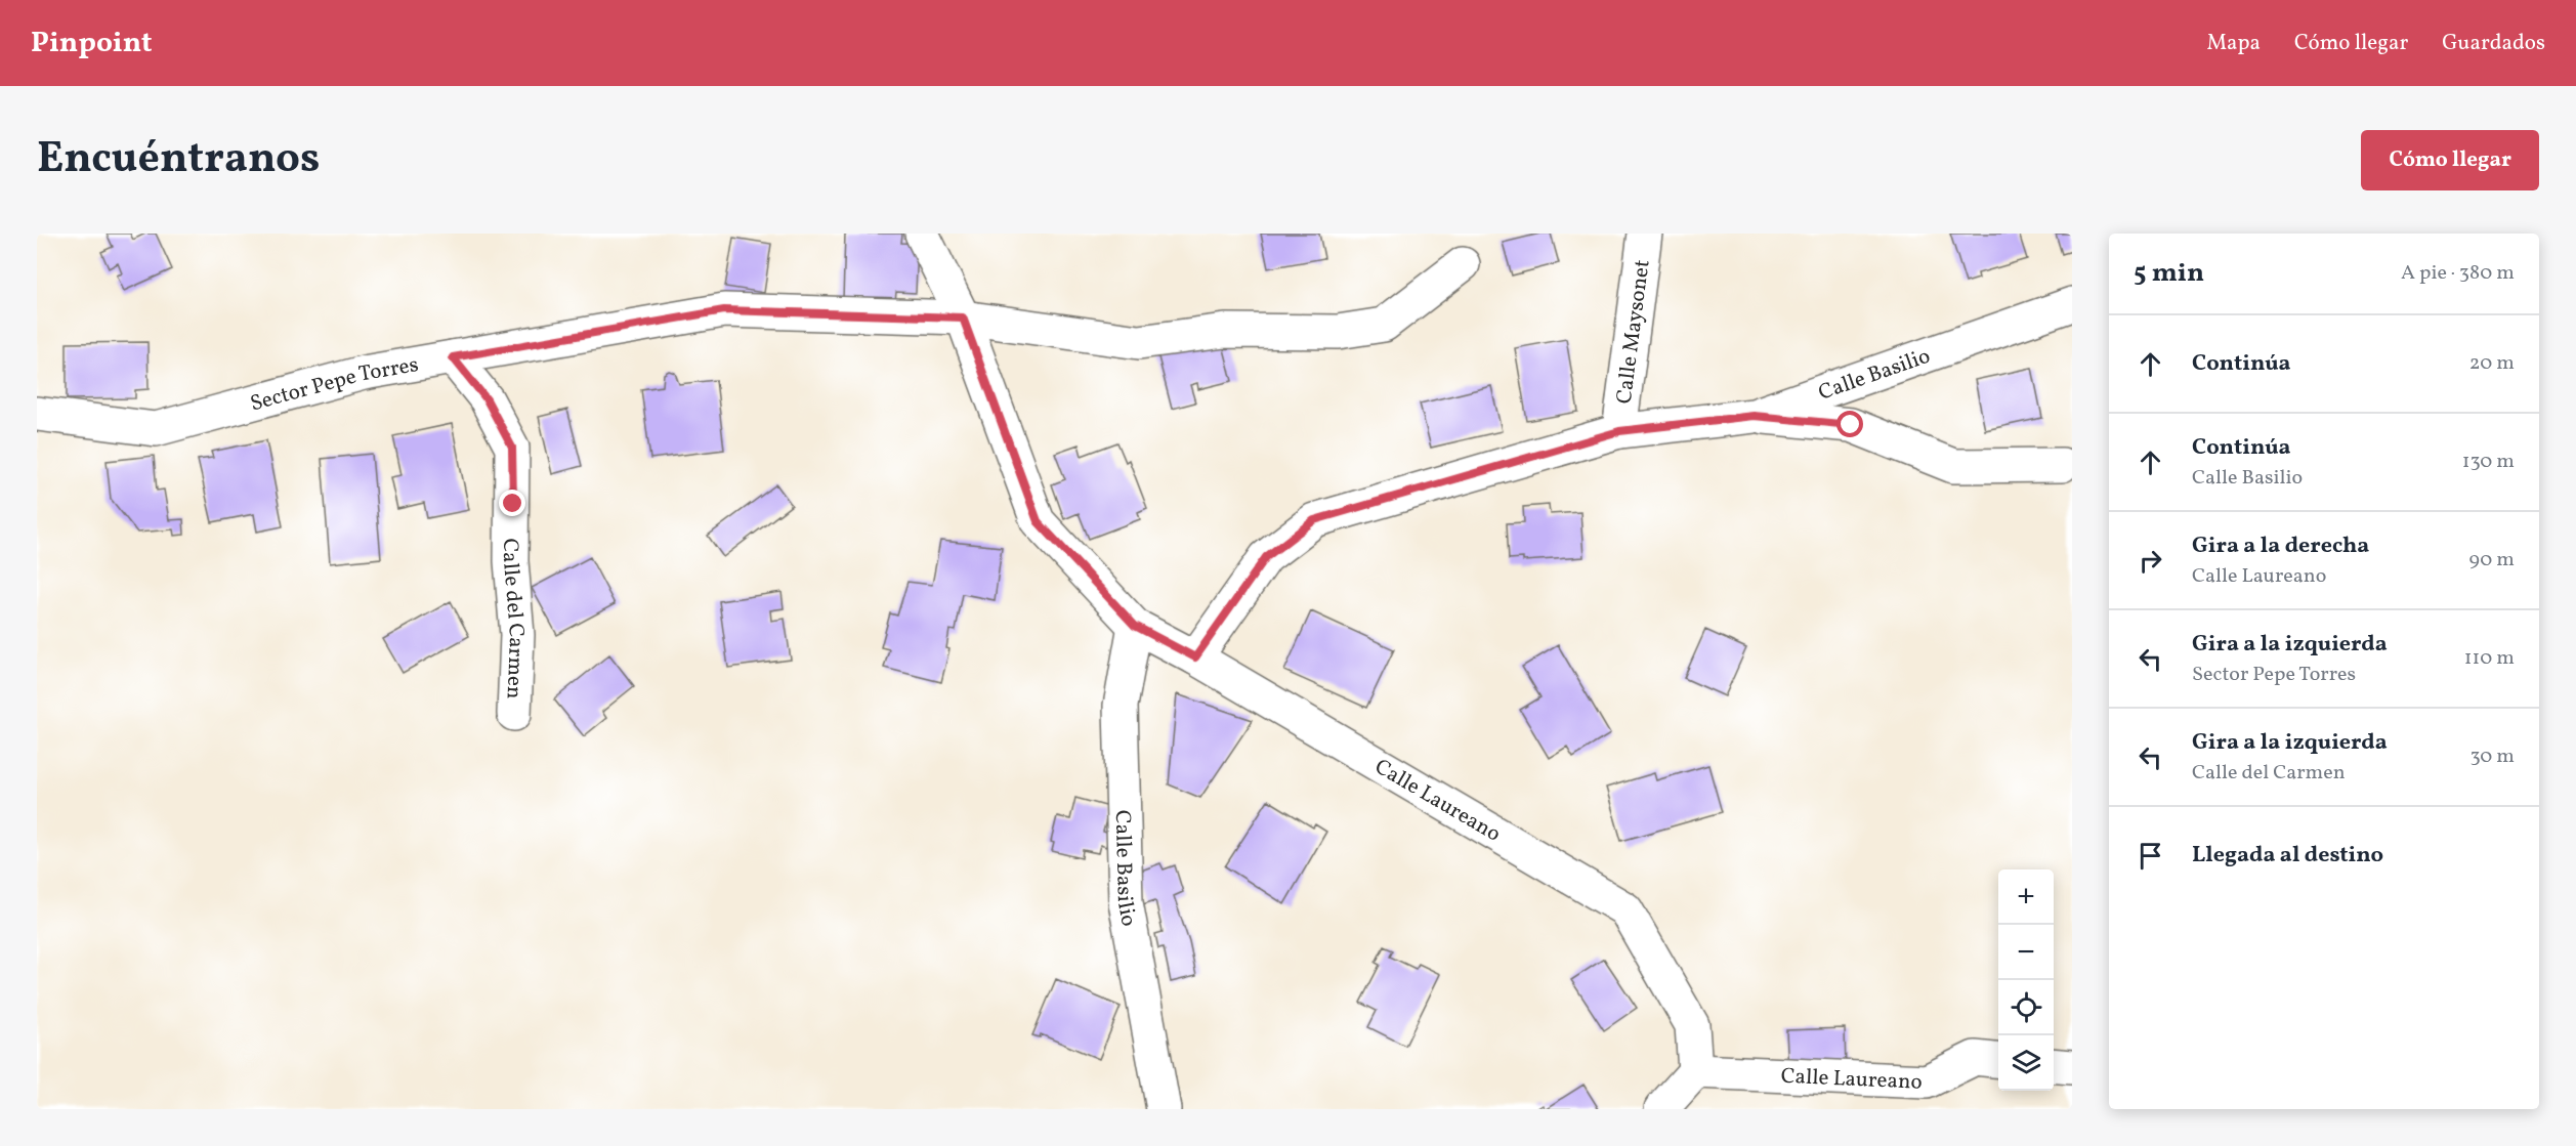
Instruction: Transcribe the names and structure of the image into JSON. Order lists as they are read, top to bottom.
{
  "streets": {
    "street": [
      "Calle Maysonet",
      "Calle Basilio",
      "Sector Pepe Torres",
      "Calle del Carmen",
      "Calle Laureano"
    ]
  },
  "crossings": [
    ["Calle Maysonet", "Calle Basilio"],
    ["Calle Basilio", "Calle Laureano"],
    ["Sector Pepe Torres", "Calle del Carmen"],
    ["Sector Pepe Torres", "Calle Laureano"]
  ],
  "page": {
    "header": "Pinpoint",
    "nav": ["Mapa", "Cómo llegar", "Guardados"],
    "title": "Encuéntranos",
    "buttons": "Cómo llegar",
    "heading": ["5 min", "A pie · 380 m"],
    "list": [
      ["Continúa", "20 m"],
      ["Continúa", "Calle Basilio", "130 m"],
      ["Gira a la derecha", "Calle Laureano", "90 m"],
      ["Gira a la izquierda", "Sector Pepe Torres", "110 m"],
      ["Gira a la izquierda", "Calle del Carmen", "30 m"],
      "Llegada al destino"
    ],
    "map_buttons": ["+", "−"]
  }
}
